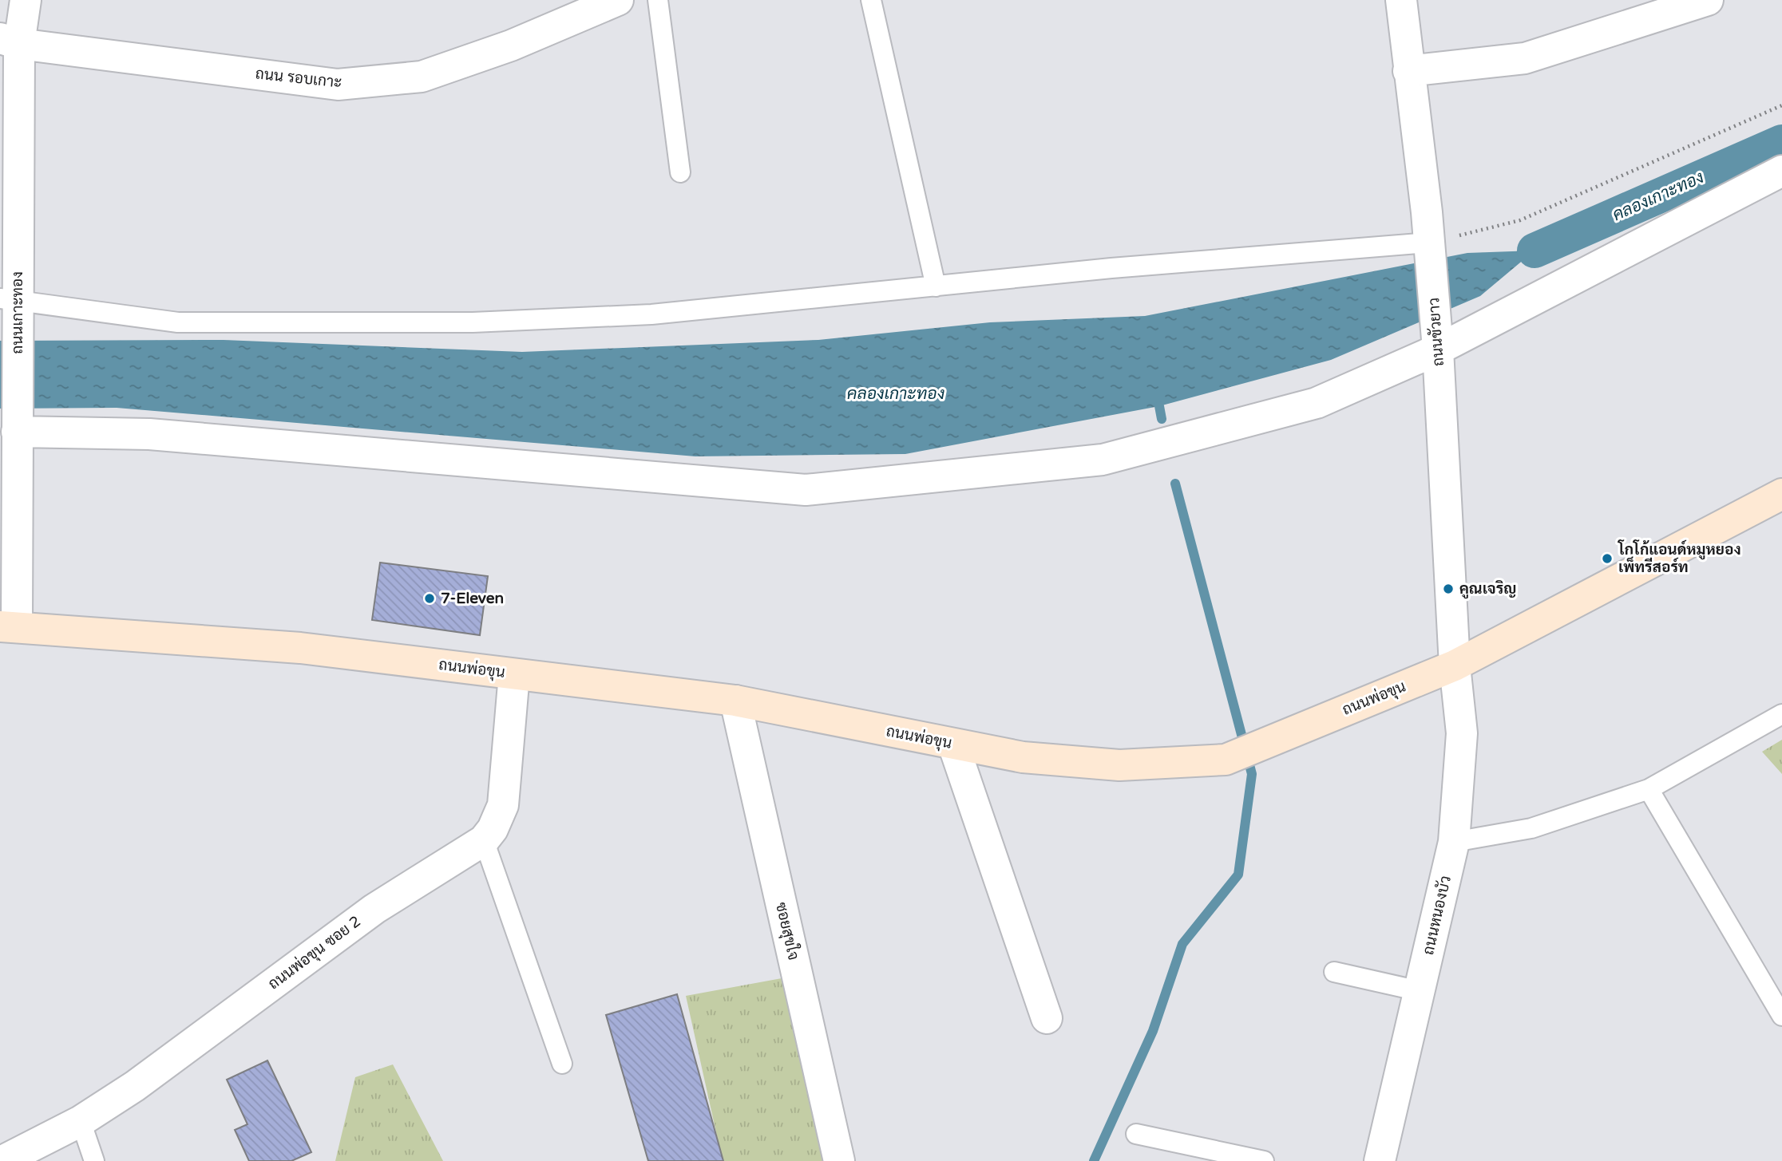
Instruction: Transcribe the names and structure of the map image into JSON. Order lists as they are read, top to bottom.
{
  "streets": {
    "main road": ["ถนนพ่อขุน"],
    "street": [
      "ถนน รอบเกาะ",
      "ถนนเกาะทอง",
      "ถนนขัวยาว",
      "ถนนหนองบัว",
      "ซอยสุขใจ",
      "ถนนพ่อขุน ซอย 2"
    ]
  },
  "crossings": [
    ["ถนน รอบเกาะ", "ถนนเกาะทอง"],
    ["ถนนเกาะทอง", "ถนนพ่อขุน"],
    ["ถนนขัวยาว", "ถนนพ่อขุน"],
    ["ถนนขัวยาว", "ถนนหนองบัว"],
    ["ถนนพ่อขุน", "ถนนหนองบัว"],
    ["ถนนพ่อขุน", "ซอยสุขใจ"],
    ["ถนนพ่อขุน", "ถนนพ่อขุน ซอย 2"]
  ],
  "water": ["คลองเกาะทอง"],
  "places": ["โกโก้แอนด์หมูหยอง เพ็ทรีสอร์ท", "คูณเจริญ", "7-Eleven"]
}
